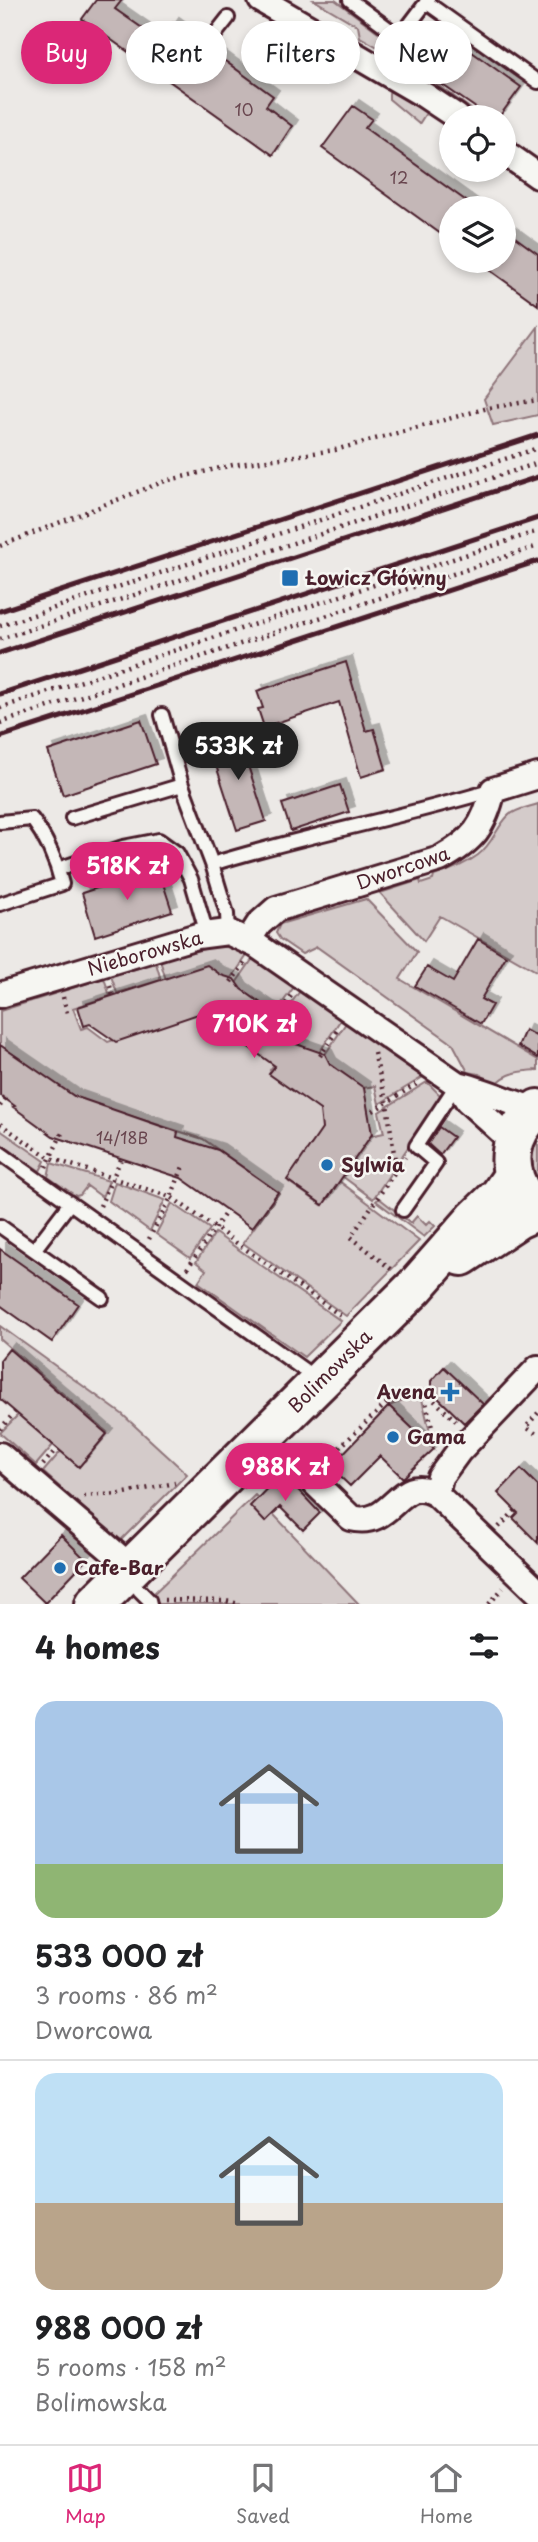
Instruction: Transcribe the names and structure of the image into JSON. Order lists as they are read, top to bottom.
{
  "streets": {
    "main road": ["Bolimowska"],
    "street": ["Dworcowa", "Nieborowska"]
  },
  "crossings": [
    ["Dworcowa", "Nieborowska"]
  ],
  "places": {
    "transit": ["Łowicz Główny"],
    "other": ["Sylwia", "Gama", "Cafe-Bar"],
    "health": ["Avena"]
  },
  "house_numbers": ["10", "12", "14/18B"],
  "page": {
    "chip": [
      "Buy",
      "Rent",
      "Filters",
      "New"
    ],
    "price": [
      "533K zł",
      "518K zł",
      "710K zł",
      "988K zł"
    ],
    "heading": "4 homes",
    "list": [
      {
        "name": "533 000 zł",
        "note": "3 rooms · 86 m² · Dworcowa"
      },
      {
        "name": "988 000 zł",
        "note": "5 rooms · 158 m² · Bolimowska"
      }
    ],
    "tabs": ["Map", "Saved", "Home"]
  }
}
